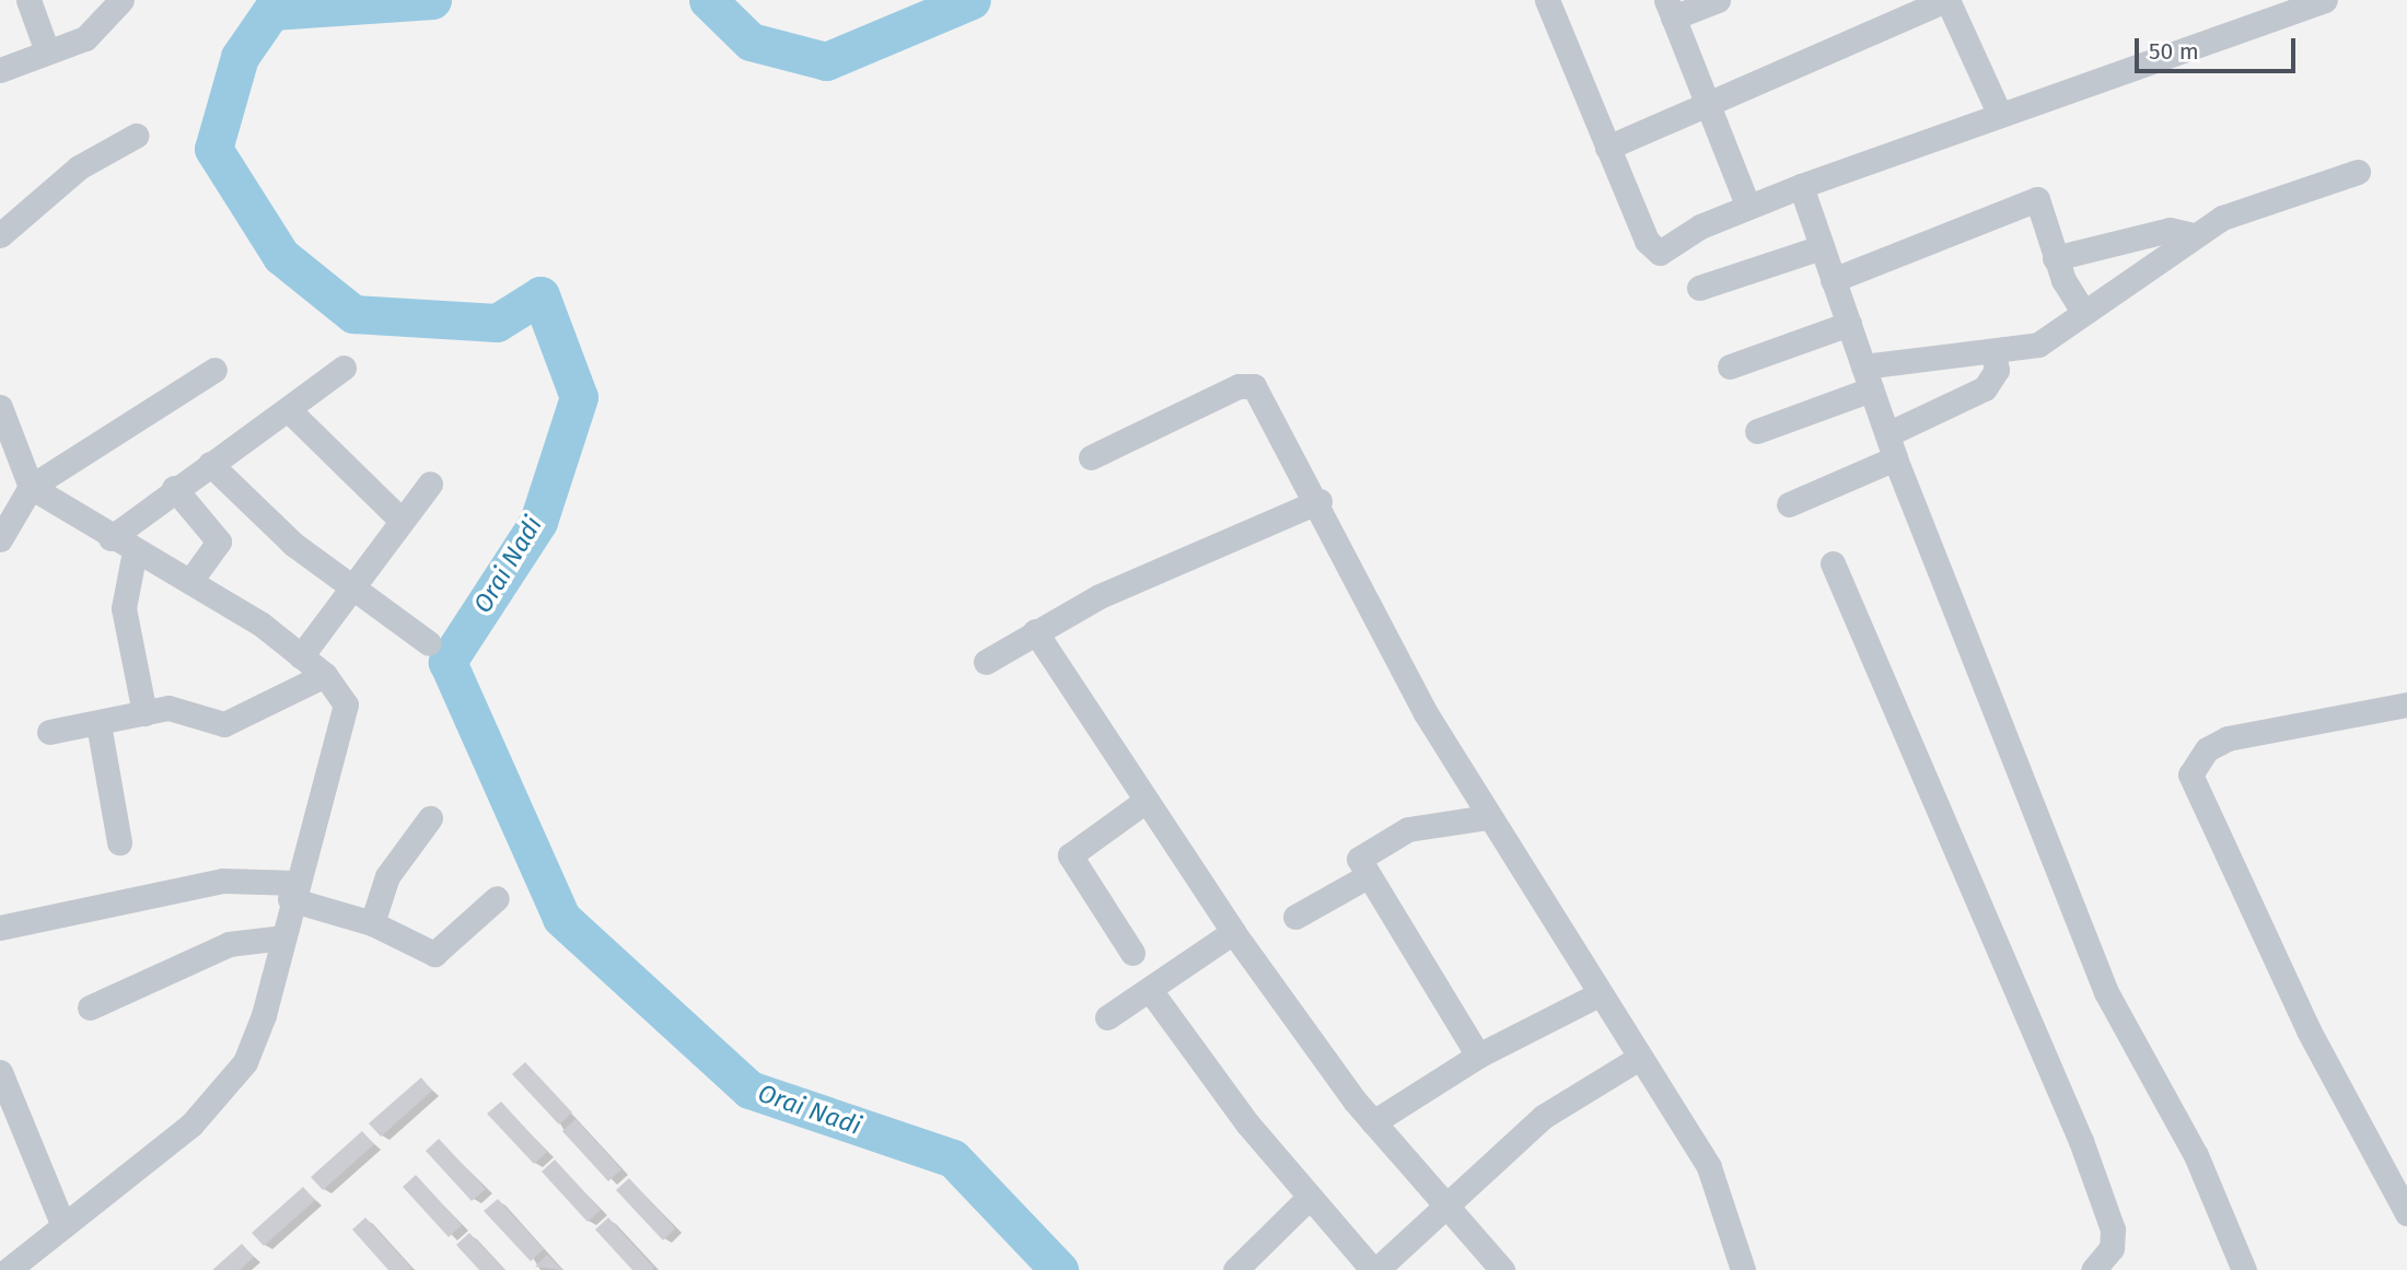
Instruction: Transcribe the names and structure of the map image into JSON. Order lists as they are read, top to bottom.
{
  "water": ["Orai Nadi"],
  "scale_bar": "50 m"
}
